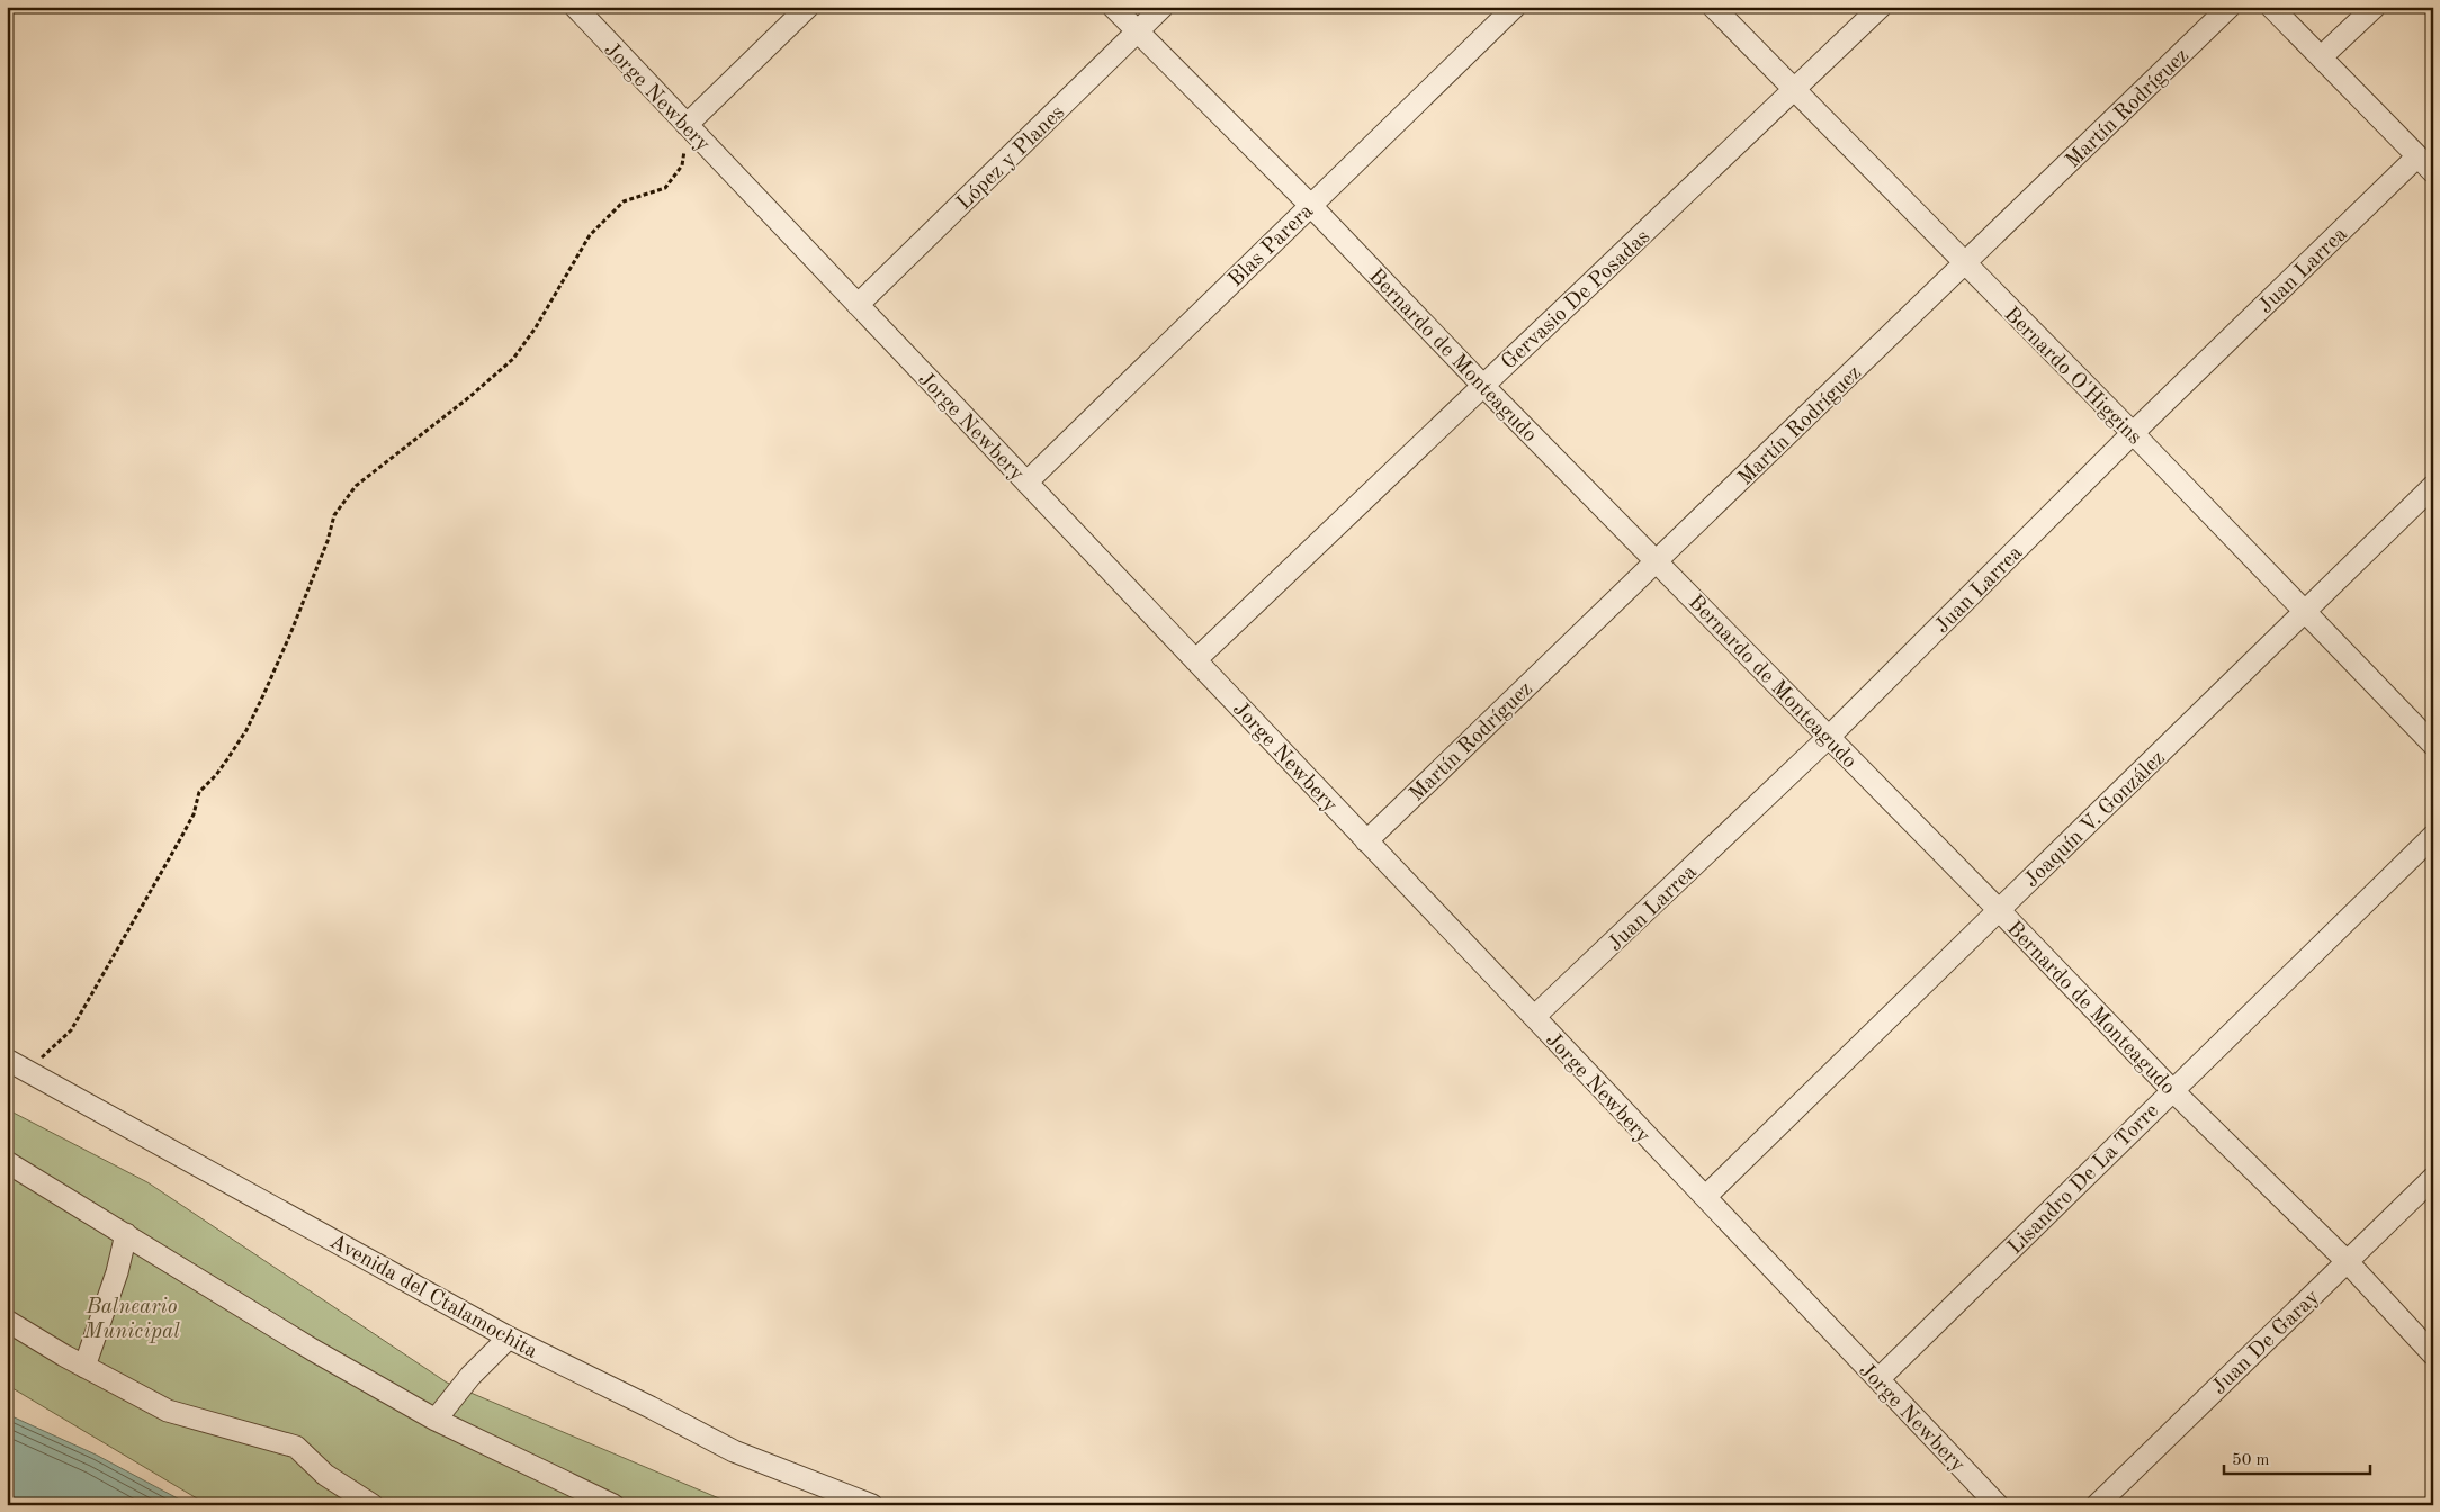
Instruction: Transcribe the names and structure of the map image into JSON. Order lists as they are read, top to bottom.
{
  "streets": {
    "street": [
      "Jorge Newbery",
      "Martín Rodríguez",
      "López y Planes",
      "Blas Parera",
      "Juan Larrea",
      "Gervasio De Posadas",
      "Bernardo de Monteagudo",
      "Bernardo O'Higgins",
      "Joaquín V. González",
      "Lisandro De La Torre",
      "Avenida del Ctalamochita",
      "Juan De Garay"
    ]
  },
  "crossings": [
    ["Jorge Newbery", "Martín Rodríguez"],
    ["Jorge Newbery", "López y Planes"],
    ["Jorge Newbery", "Blas Parera"],
    ["Jorge Newbery", "Juan Larrea"],
    ["Jorge Newbery", "Gervasio De Posadas"],
    ["Jorge Newbery", "Joaquín V. González"],
    ["Jorge Newbery", "Lisandro De La Torre"],
    ["Martín Rodríguez", "Bernardo de Monteagudo"],
    ["Martín Rodríguez", "Bernardo O'Higgins"],
    ["López y Planes", "Bernardo de Monteagudo"],
    ["Blas Parera", "Bernardo de Monteagudo"],
    ["Juan Larrea", "Bernardo de Monteagudo"],
    ["Juan Larrea", "Bernardo O'Higgins"],
    ["Gervasio De Posadas", "Bernardo de Monteagudo"],
    ["Gervasio De Posadas", "Bernardo O'Higgins"],
    ["Bernardo de Monteagudo", "Joaquín V. González"],
    ["Bernardo de Monteagudo", "Lisandro De La Torre"],
    ["Bernardo de Monteagudo", "Juan De Garay"],
    ["Bernardo O'Higgins", "Joaquín V. González"]
  ],
  "parks": ["Balneario Municipal"],
  "scale_bar": "50 m"
}
